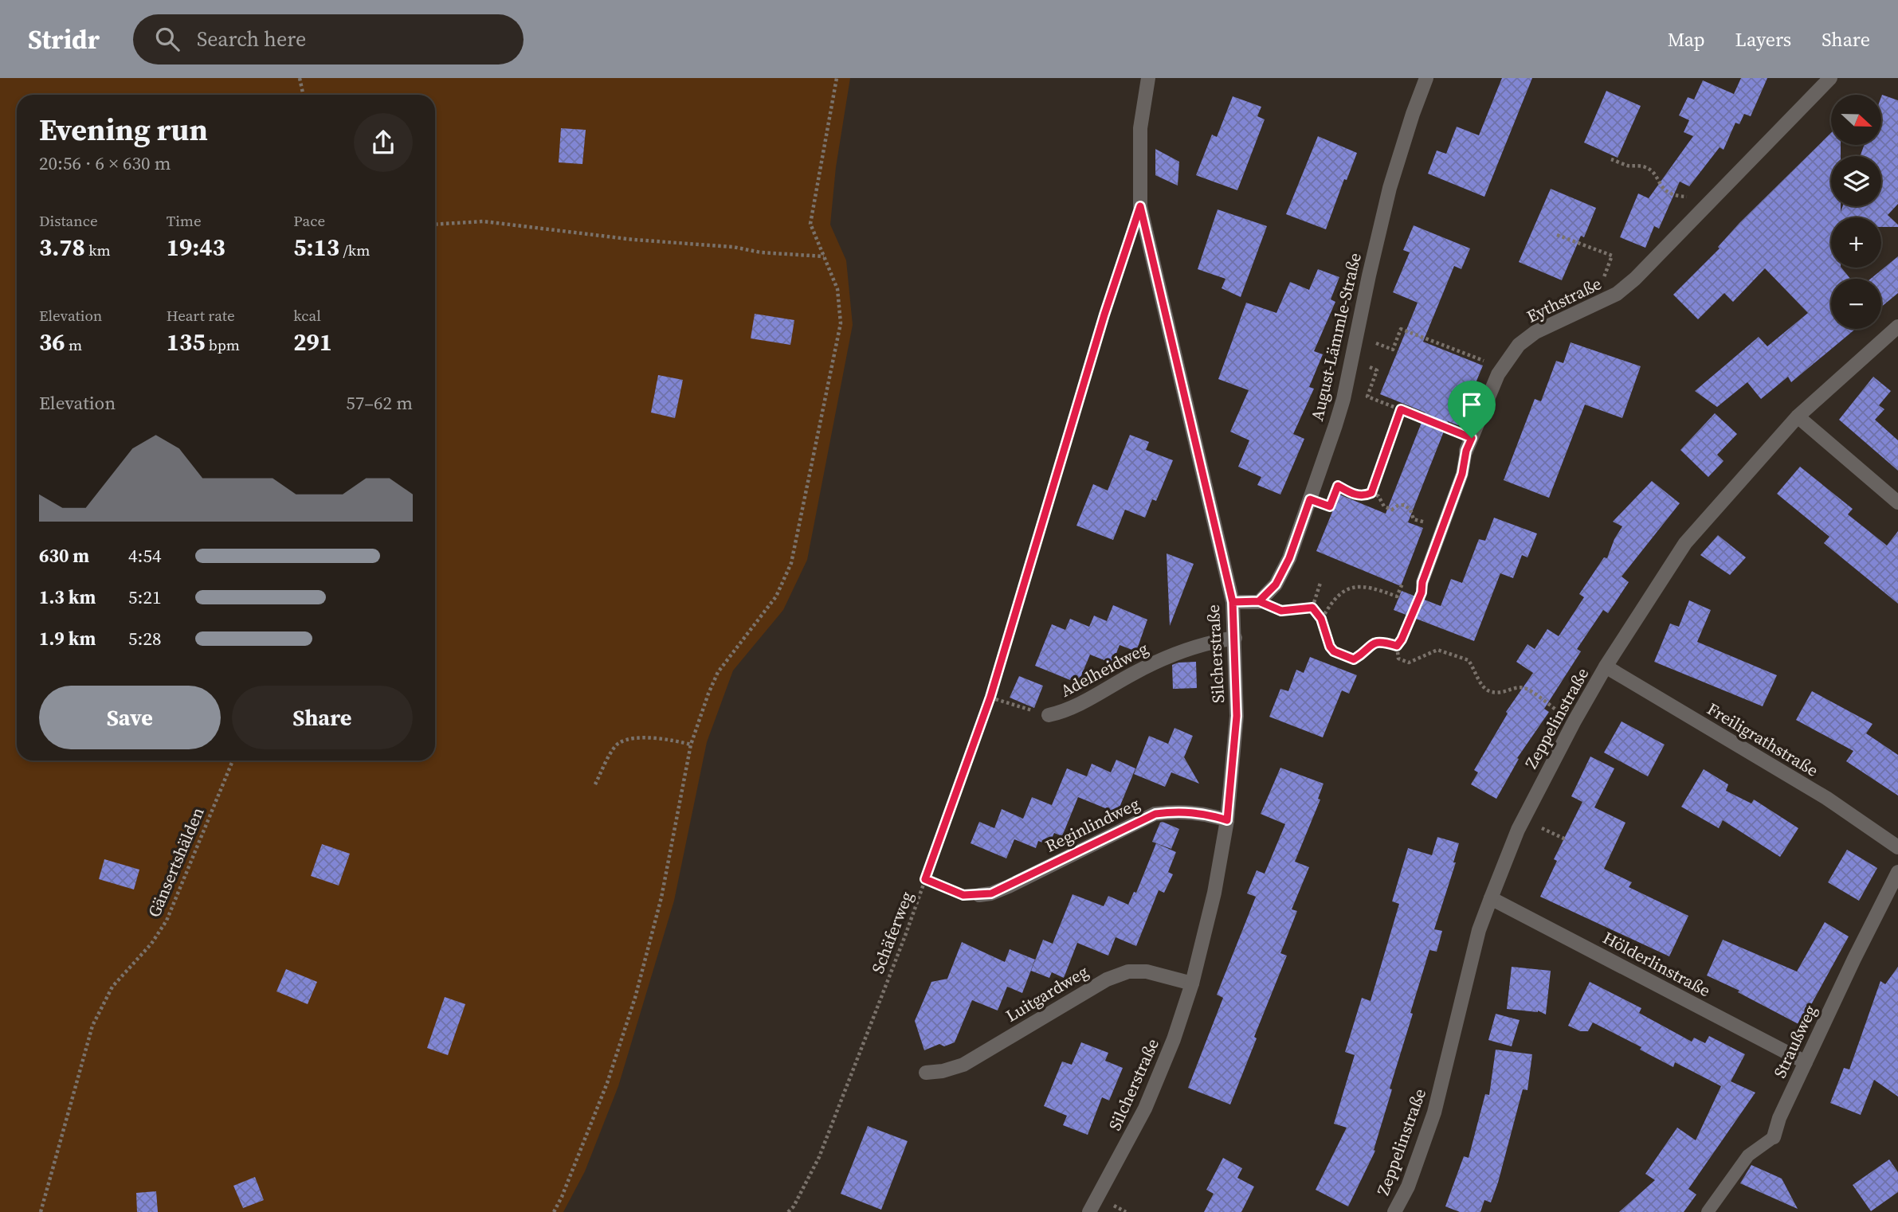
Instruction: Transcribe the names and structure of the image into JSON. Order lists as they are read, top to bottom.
{
  "streets": {
    "street": [
      "Eythstraße",
      "August-Lämmle-Straße",
      "Silcherstraße",
      "Adelheidweg",
      "Zeppelinstraße",
      "Freiligrathstraße",
      "Reginlindweg",
      "Hölderlinstraße",
      "Luitgardweg",
      "Straußweg"
    ],
    "path": ["Gänsertshälden", "Schäferweg"]
  },
  "crossings": [
    ["Silcherstraße", "Adelheidweg"],
    ["Silcherstraße", "Reginlindweg"],
    ["Silcherstraße", "Schäferweg"],
    ["Silcherstraße", "Luitgardweg"],
    ["Adelheidweg", "Schäferweg"],
    ["Zeppelinstraße", "Freiligrathstraße"],
    ["Zeppelinstraße", "Hölderlinstraße"],
    ["Hölderlinstraße", "Straußweg"]
  ],
  "north": "right",
  "page": {
    "header": "Stridr",
    "search": "Search here",
    "nav": ["Map", "Layers", "Share"],
    "map_buttons": ["+", "−"],
    "heading": ["Evening run", "20:56 · 6 × 630 m"],
    "stats": [
      ["Distance", "3.78 km"],
      ["Time", "19:43"],
      ["Pace", "5:13 /km"],
      ["Elevation", "36 m"],
      ["Heart rate", "135 bpm"],
      ["kcal", "291"]
    ],
    "chart": ["Elevation", "57–62 m"],
    "list": [
      {
        "name": "630 m",
        "note": "4:54"
      },
      {
        "name": "1.3 km",
        "note": "5:21"
      },
      {
        "name": "1.9 km",
        "note": "5:28"
      }
    ],
    "buttons": ["Save", "Share"]
  }
}
